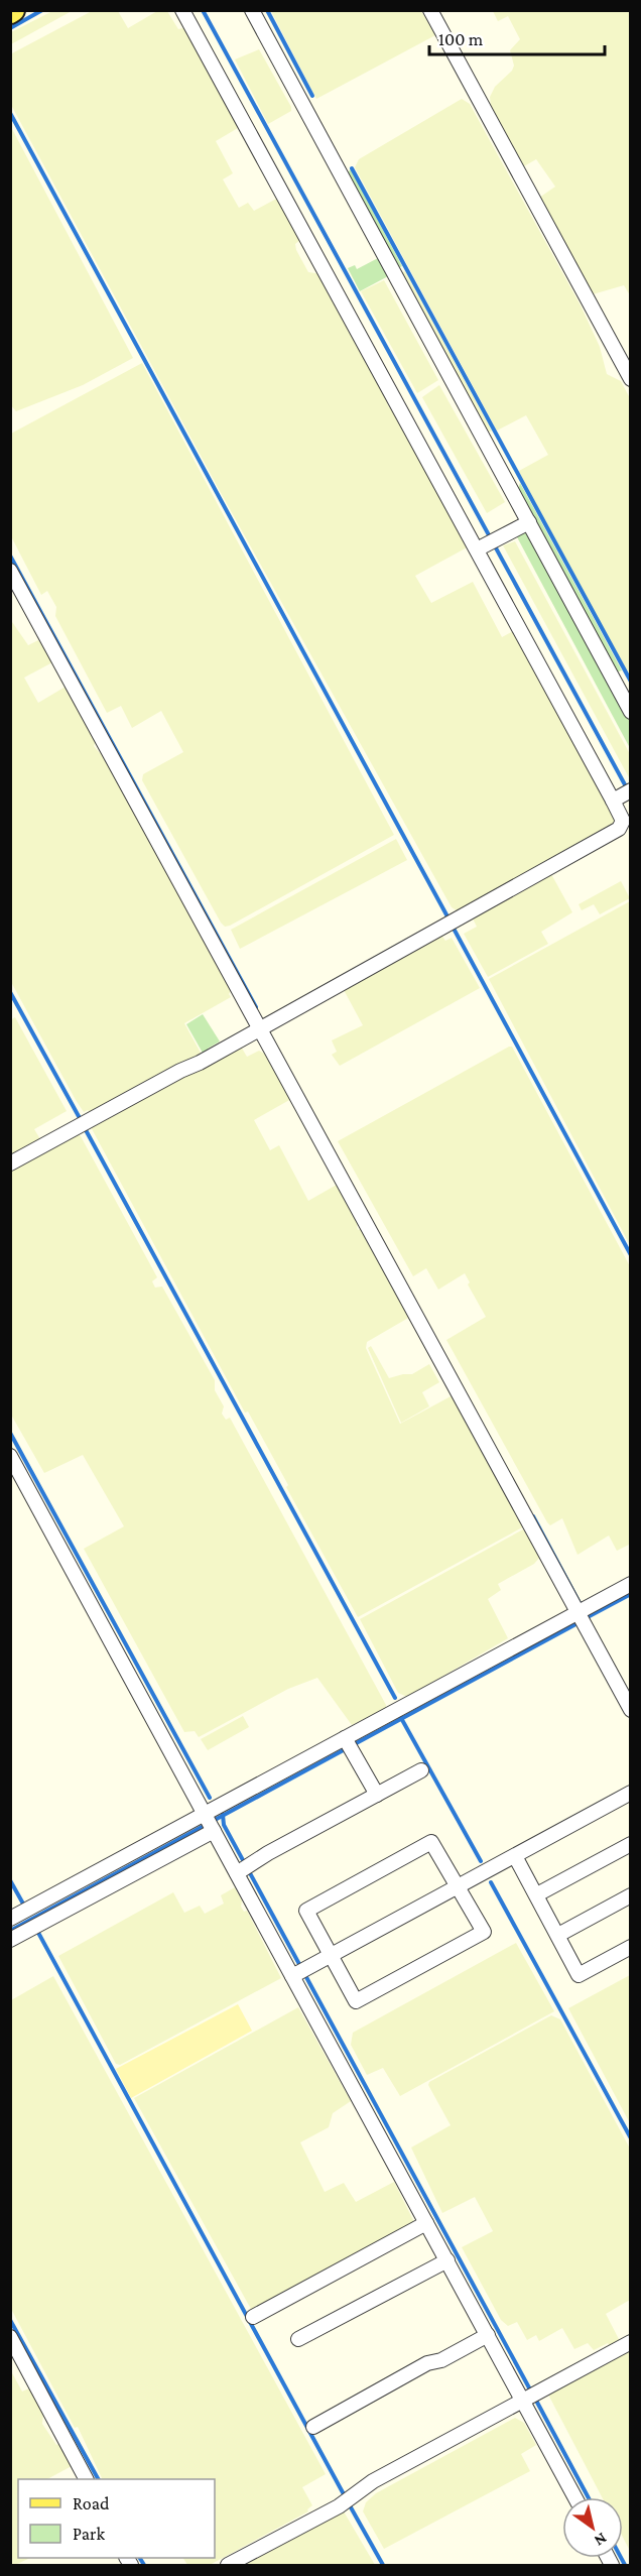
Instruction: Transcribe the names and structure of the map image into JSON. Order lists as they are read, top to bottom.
{
  "legend": ["Road", "Park"],
  "scale_bar": "100 m",
  "north": "bottom right"
}
